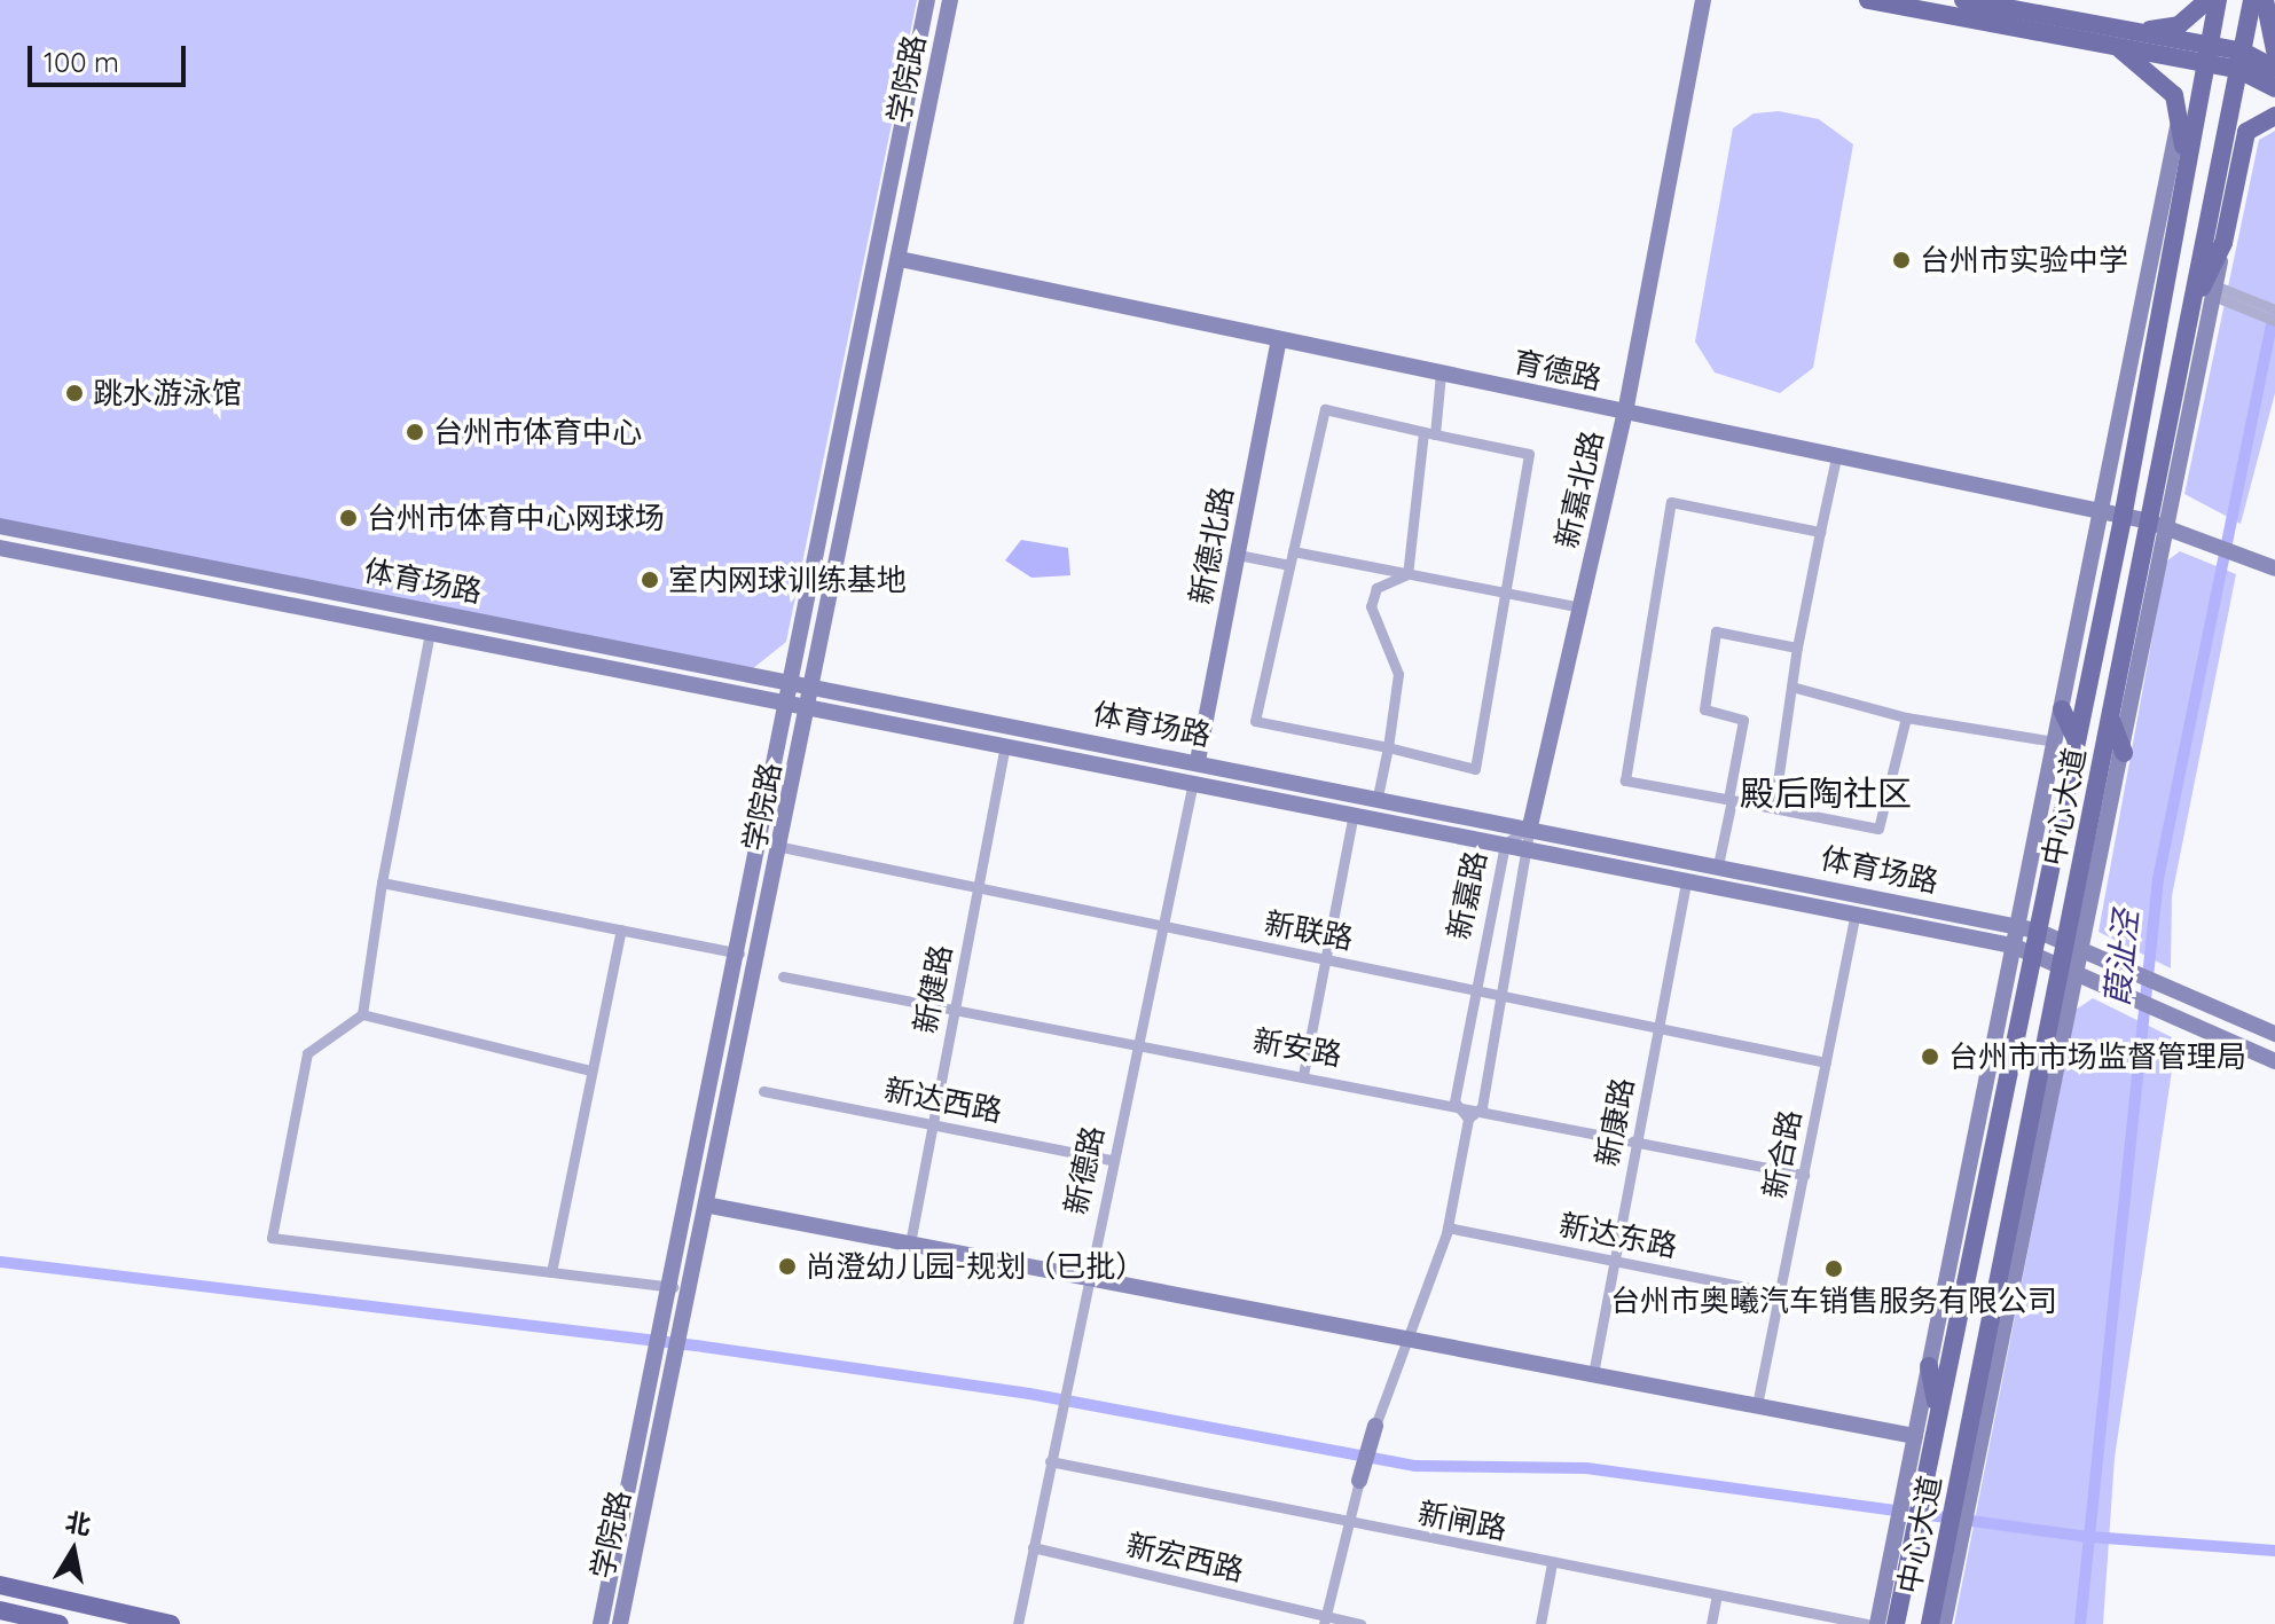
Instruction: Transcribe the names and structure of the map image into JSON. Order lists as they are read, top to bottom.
{
  "streets": {
    "main road": [
      "学院路",
      "育德路",
      "新嘉北路",
      "新德北路",
      "体育场路",
      "中心大道"
    ],
    "street": [
      "新嘉路",
      "新联路",
      "新健路",
      "新安路",
      "新达西路",
      "新康路",
      "新合路",
      "新德路",
      "新达东路",
      "新闸路",
      "新宏西路"
    ]
  },
  "crossings": [
    ["学院路", "育德路"],
    ["学院路", "体育场路"],
    ["学院路", "新联路"],
    ["育德路", "新嘉北路"],
    ["育德路", "新德北路"],
    ["育德路", "中心大道"],
    ["新嘉北路", "体育场路"],
    ["新嘉北路", "新嘉路"],
    ["新德北路", "体育场路"],
    ["体育场路", "中心大道"],
    ["体育场路", "新嘉路"],
    ["新嘉路", "新联路"],
    ["新嘉路", "新安路"],
    ["新联路", "新健路"],
    ["新联路", "新康路"],
    ["新联路", "新合路"],
    ["新联路", "新德路"],
    ["新健路", "新安路"],
    ["新健路", "新达西路"],
    ["新安路", "新康路"],
    ["新安路", "新合路"],
    ["新安路", "新德路"],
    ["新达西路", "新德路"],
    ["新康路", "新达东路"],
    ["新合路", "新达东路"],
    ["新德路", "新闸路"],
    ["新德路", "新宏西路"]
  ],
  "districts": ["殿后陶社区"],
  "water": ["葭沚泾"],
  "places": [
    "台州市实验中学",
    "跳水游泳馆",
    "台州市体育中心",
    "台州市体育中心网球场",
    "室内网球训练基地",
    "台州市市场监督管理局",
    "尚澄幼儿园-规划（已批）",
    "台州市奥曦汽车销售服务有限公司"
  ],
  "scale_bar": "100 m",
  "north": "top"
}
